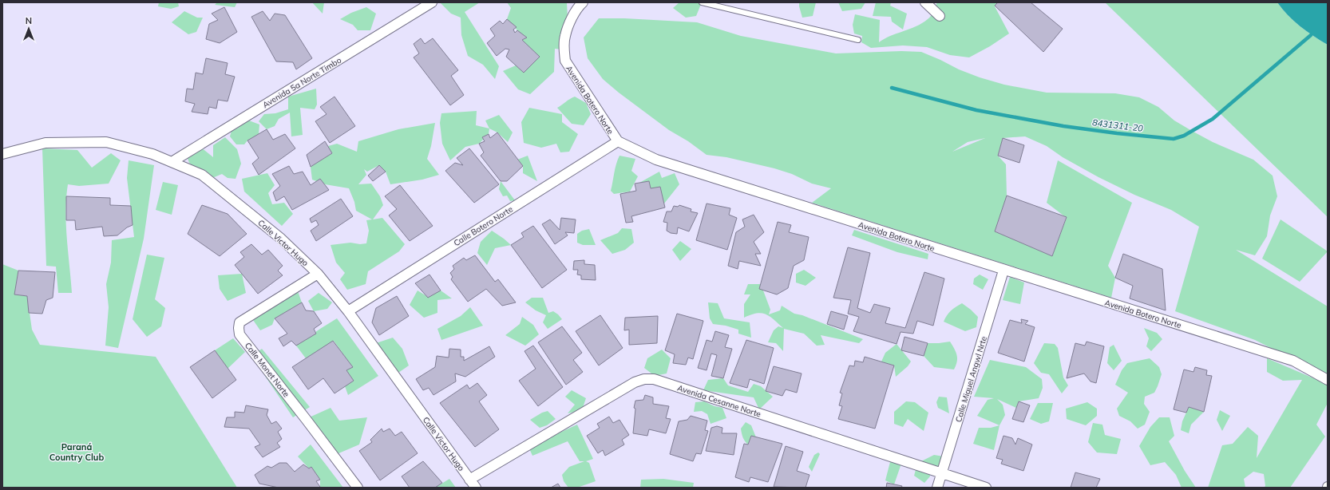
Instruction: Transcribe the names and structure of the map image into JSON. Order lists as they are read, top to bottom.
{
  "streets": {
    "street": [
      "Avenida 5a Norte Timbo",
      "Avenida Botero Norte",
      "Calle Botero Norte",
      "Calle Victor Hugo",
      "Calle Monet Norte",
      "Calle Miguel Angwl Nrte",
      "Avenida Cesanne Norte"
    ]
  },
  "crossings": [
    ["Avenida 5a Norte Timbo", "Calle Victor Hugo"],
    ["Avenida Botero Norte", "Calle Botero Norte"],
    ["Avenida Botero Norte", "Calle Miguel Angwl Nrte"],
    ["Calle Botero Norte", "Calle Victor Hugo"],
    ["Calle Victor Hugo", "Calle Monet Norte"],
    ["Calle Victor Hugo", "Avenida Cesanne Norte"],
    ["Calle Miguel Angwl Nrte", "Avenida Cesanne Norte"]
  ],
  "districts": ["Paraná Country Club"],
  "water": ["8431311-20"],
  "north": "top"
}
